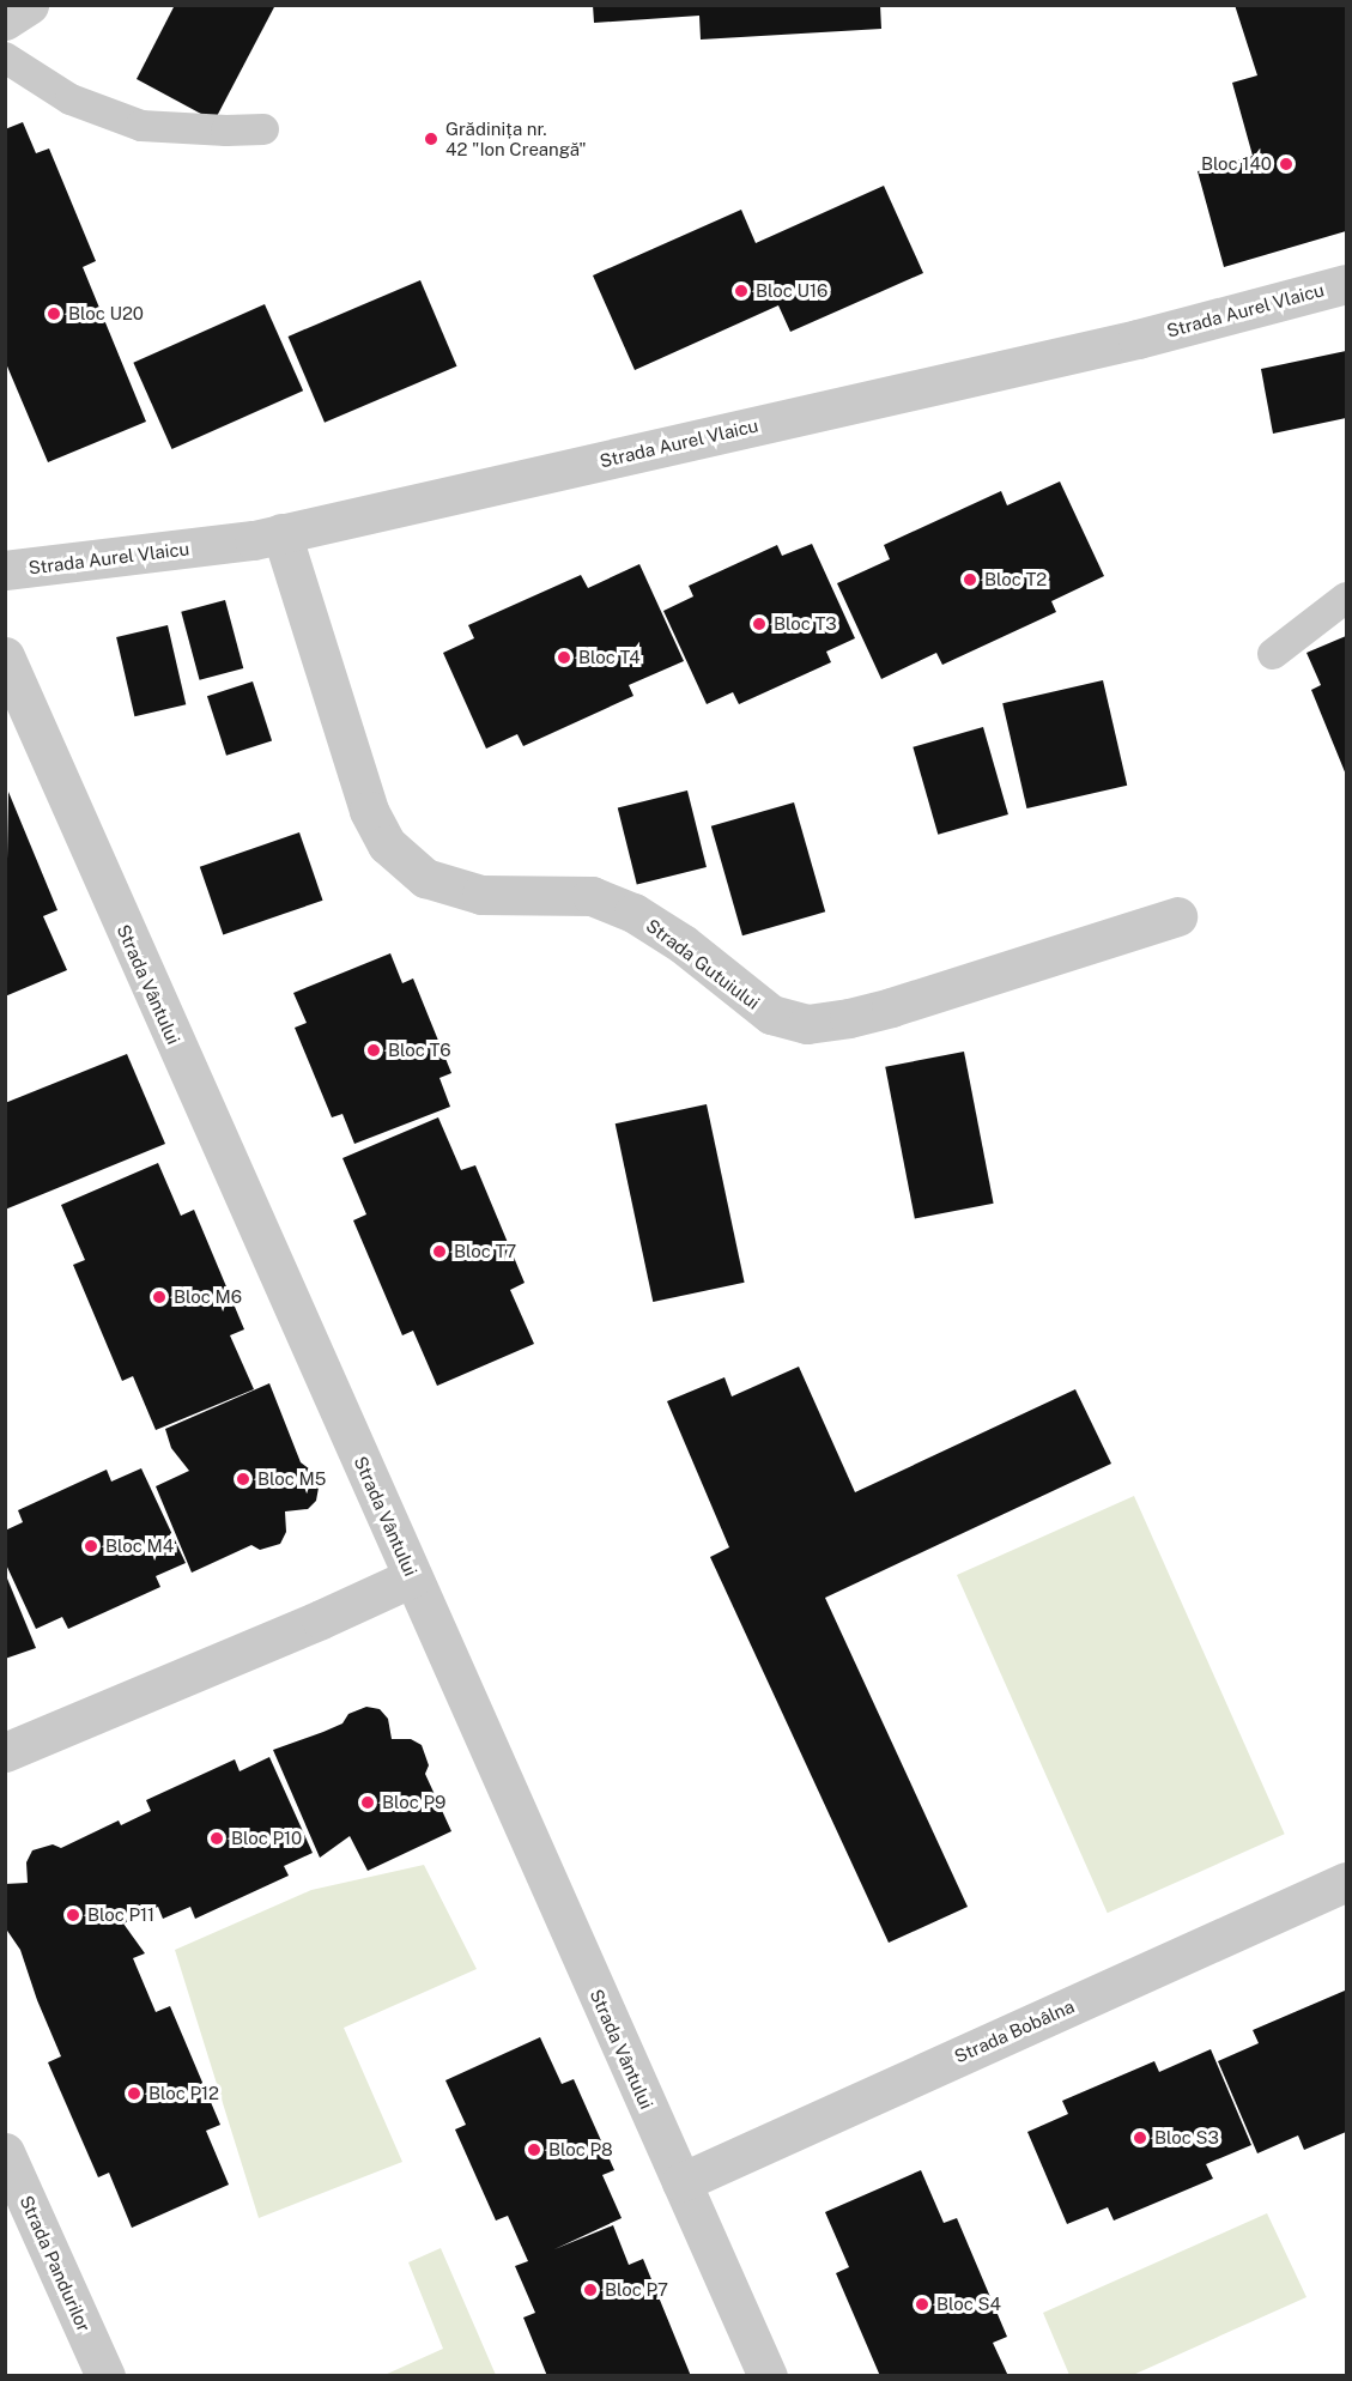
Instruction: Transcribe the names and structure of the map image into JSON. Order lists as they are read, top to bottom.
{
  "streets": {
    "street": [
      "Strada Aurel Vlaicu",
      "Strada Gutuiului",
      "Strada Vântului",
      "Strada Bobâlna",
      "Strada Pandurilor"
    ]
  },
  "crossings": [
    ["Strada Aurel Vlaicu", "Strada Gutuiului"],
    ["Strada Vântului", "Strada Bobâlna"]
  ],
  "places": [
    "Grădinița nr. 42 \"Ion Creangă\"",
    "Bloc 140",
    "Bloc U16",
    "Bloc U20",
    "Bloc T2",
    "Bloc T3",
    "Bloc T4",
    "Bloc T6",
    "Bloc T7",
    "Bloc M6",
    "Bloc M5",
    "Bloc M4",
    "Bloc P9",
    "Bloc P10",
    "Bloc P11",
    "Bloc P12",
    "Bloc S3",
    "Bloc P8",
    "Bloc P7",
    "Bloc S4"
  ]
}
